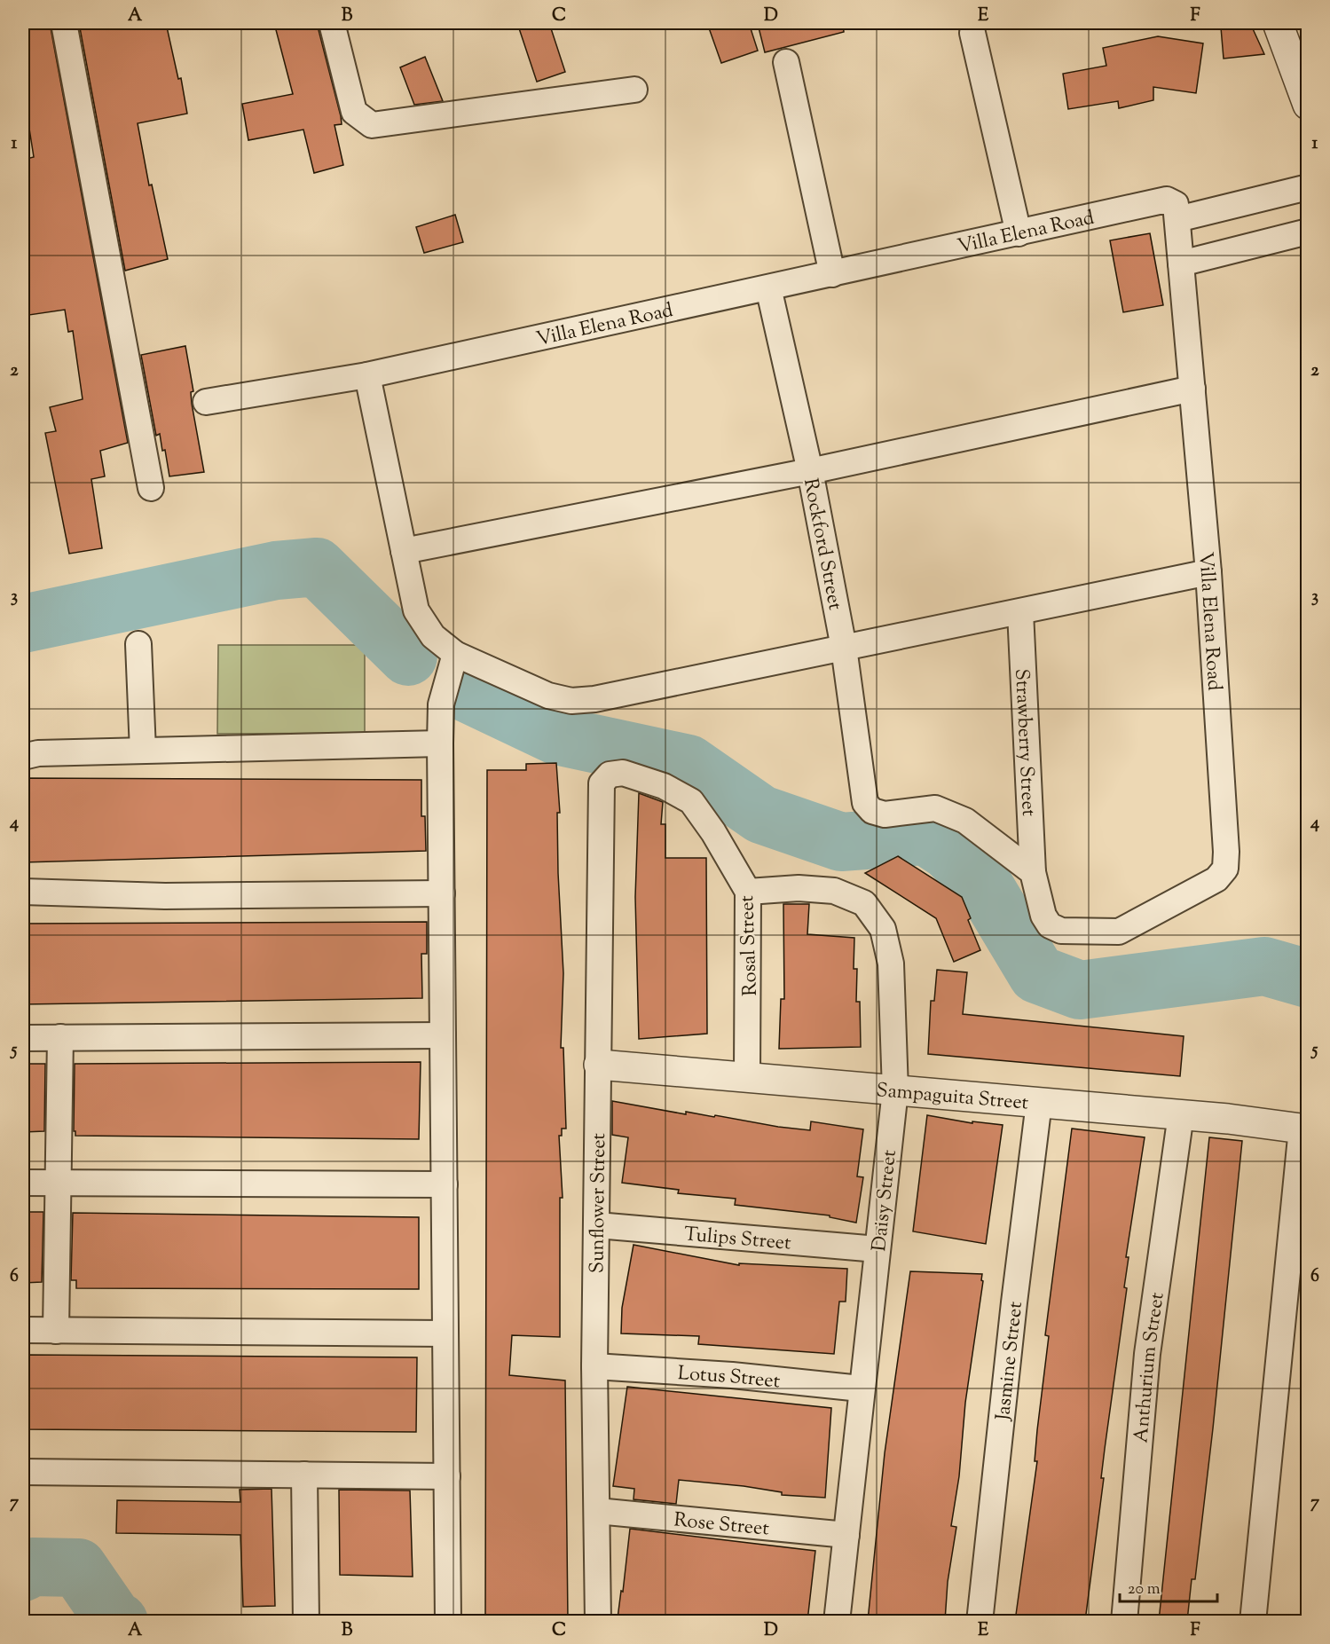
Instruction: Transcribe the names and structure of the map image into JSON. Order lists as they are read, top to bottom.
{
  "streets": {
    "street": [
      "Villa Elena Road",
      "Rockford Street",
      "Strawberry Street",
      "Rosal Street",
      "Sampaguita Street",
      "Daisy Street",
      "Sunflower Street",
      "Tulips Street",
      "Jasmine Street",
      "Anthurium Street",
      "Lotus Street",
      "Rose Street"
    ]
  },
  "crossings": [
    ["Villa Elena Road", "Rockford Street"],
    ["Villa Elena Road", "Strawberry Street"],
    ["Rockford Street", "Strawberry Street"],
    ["Rosal Street", "Sampaguita Street"],
    ["Rosal Street", "Daisy Street"],
    ["Rosal Street", "Sunflower Street"],
    ["Sampaguita Street", "Daisy Street"],
    ["Sampaguita Street", "Sunflower Street"],
    ["Sampaguita Street", "Jasmine Street"],
    ["Sampaguita Street", "Anthurium Street"],
    ["Daisy Street", "Tulips Street"],
    ["Daisy Street", "Lotus Street"],
    ["Daisy Street", "Rose Street"],
    ["Sunflower Street", "Tulips Street"],
    ["Sunflower Street", "Lotus Street"],
    ["Sunflower Street", "Rose Street"]
  ],
  "scale_bar": "20 m",
  "grid": {
    "columns": [
      "A",
      "B",
      "C",
      "D",
      "E",
      "F"
    ],
    "rows": [
      "1",
      "2",
      "3",
      "4",
      "5",
      "6",
      "7"
    ]
  }
}
